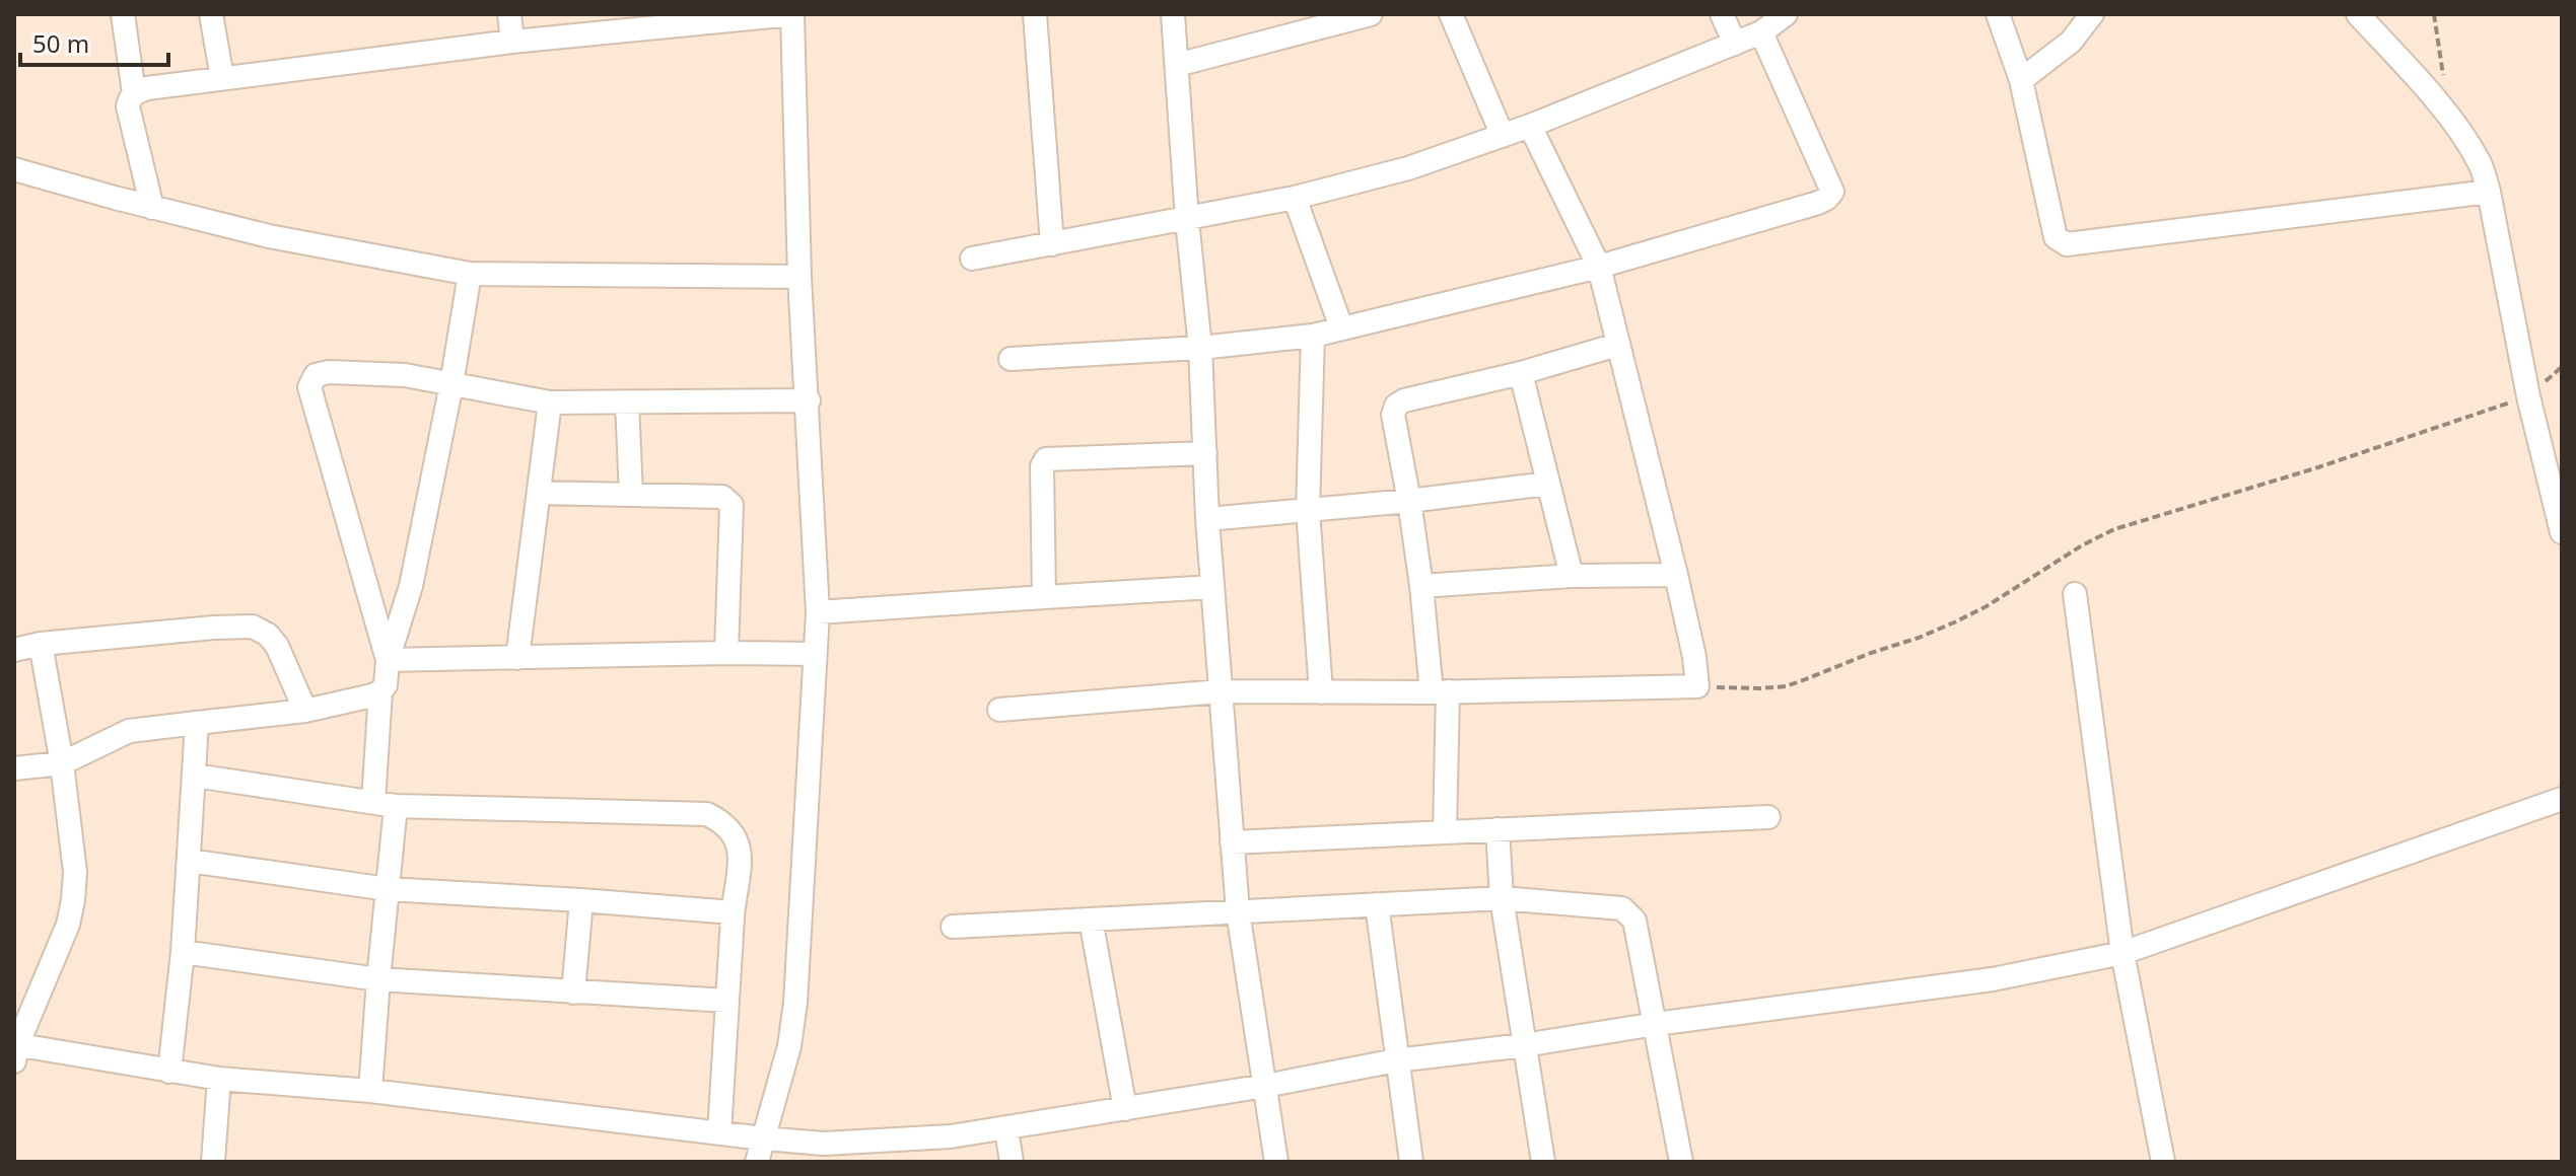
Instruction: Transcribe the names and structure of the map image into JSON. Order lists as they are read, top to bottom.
{
  "scale_bar": "50 m"
}
